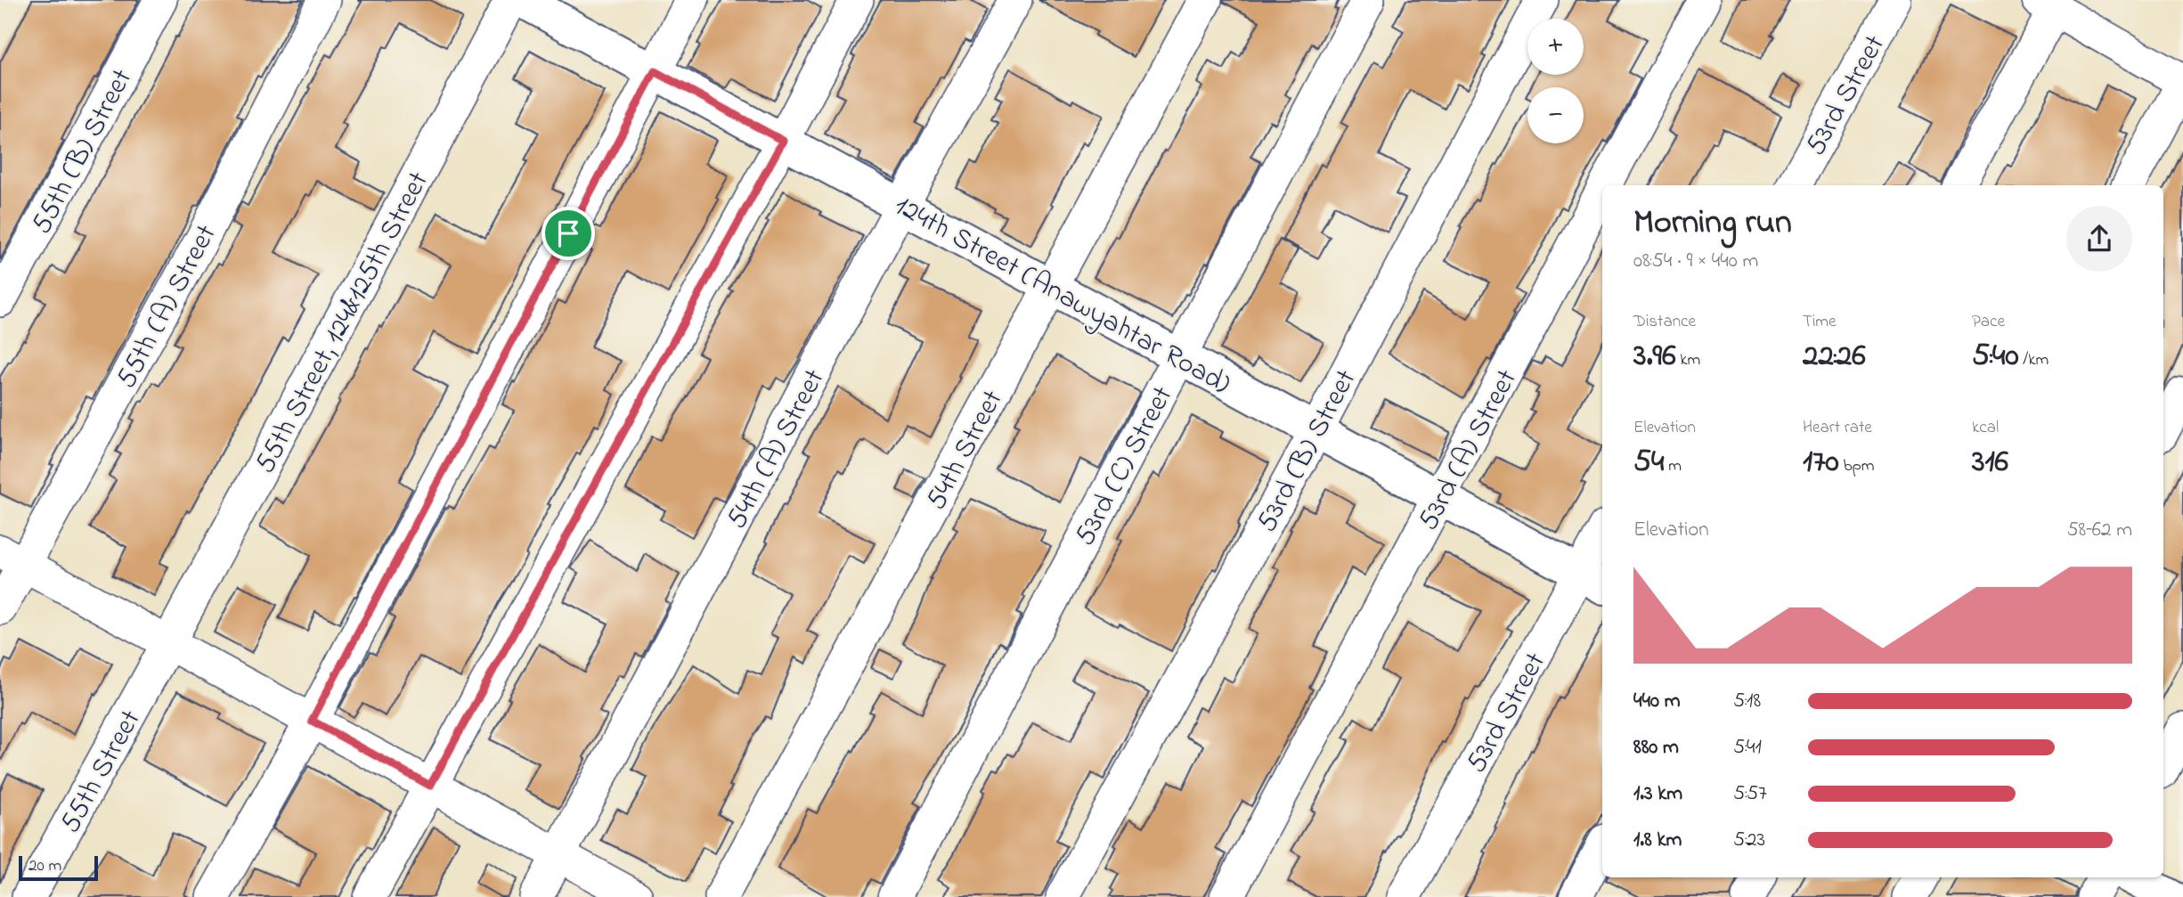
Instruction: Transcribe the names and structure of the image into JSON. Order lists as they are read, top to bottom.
{
  "streets": {
    "street": [
      "53rd Street",
      "55th (B) Street",
      "124th Street (Anawyahtar Road)",
      "55th (A) Street",
      "55th Street, 124&125th Street",
      "54th (A) Street",
      "54th Street",
      "53rd (A) Street",
      "53rd (B) Street",
      "53rd (C) Street",
      "55th Street"
    ]
  },
  "crossings": [
    ["53rd Street", "124th Street (Anawyahtar Road)"],
    ["124th Street (Anawyahtar Road)", "54th (A) Street"],
    ["124th Street (Anawyahtar Road)", "54th Street"],
    ["124th Street (Anawyahtar Road)", "53rd (A) Street"],
    ["124th Street (Anawyahtar Road)", "53rd (B) Street"],
    ["124th Street (Anawyahtar Road)", "53rd (C) Street"],
    ["55th Street, 124&125th Street", "55th Street"]
  ],
  "scale_bar": "20 m",
  "page": {
    "map_buttons": ["+", "−"],
    "heading": ["Morning run", "08:54 · 9 × 440 m"],
    "stats": [
      ["Distance", "3.96 km"],
      ["Time", "22:26"],
      ["Pace", "5:40 /km"],
      ["Elevation", "54 m"],
      ["Heart rate", "170 bpm"],
      ["kcal", "316"]
    ],
    "chart": ["Elevation", "58–62 m"],
    "list": [
      {
        "name": "440 m",
        "note": "5:18"
      },
      {
        "name": "880 m",
        "note": "5:41"
      },
      {
        "name": "1.3 km",
        "note": "5:57"
      },
      {
        "name": "1.8 km",
        "note": "5:23"
      }
    ],
    "scale": "20 m"
  }
}
